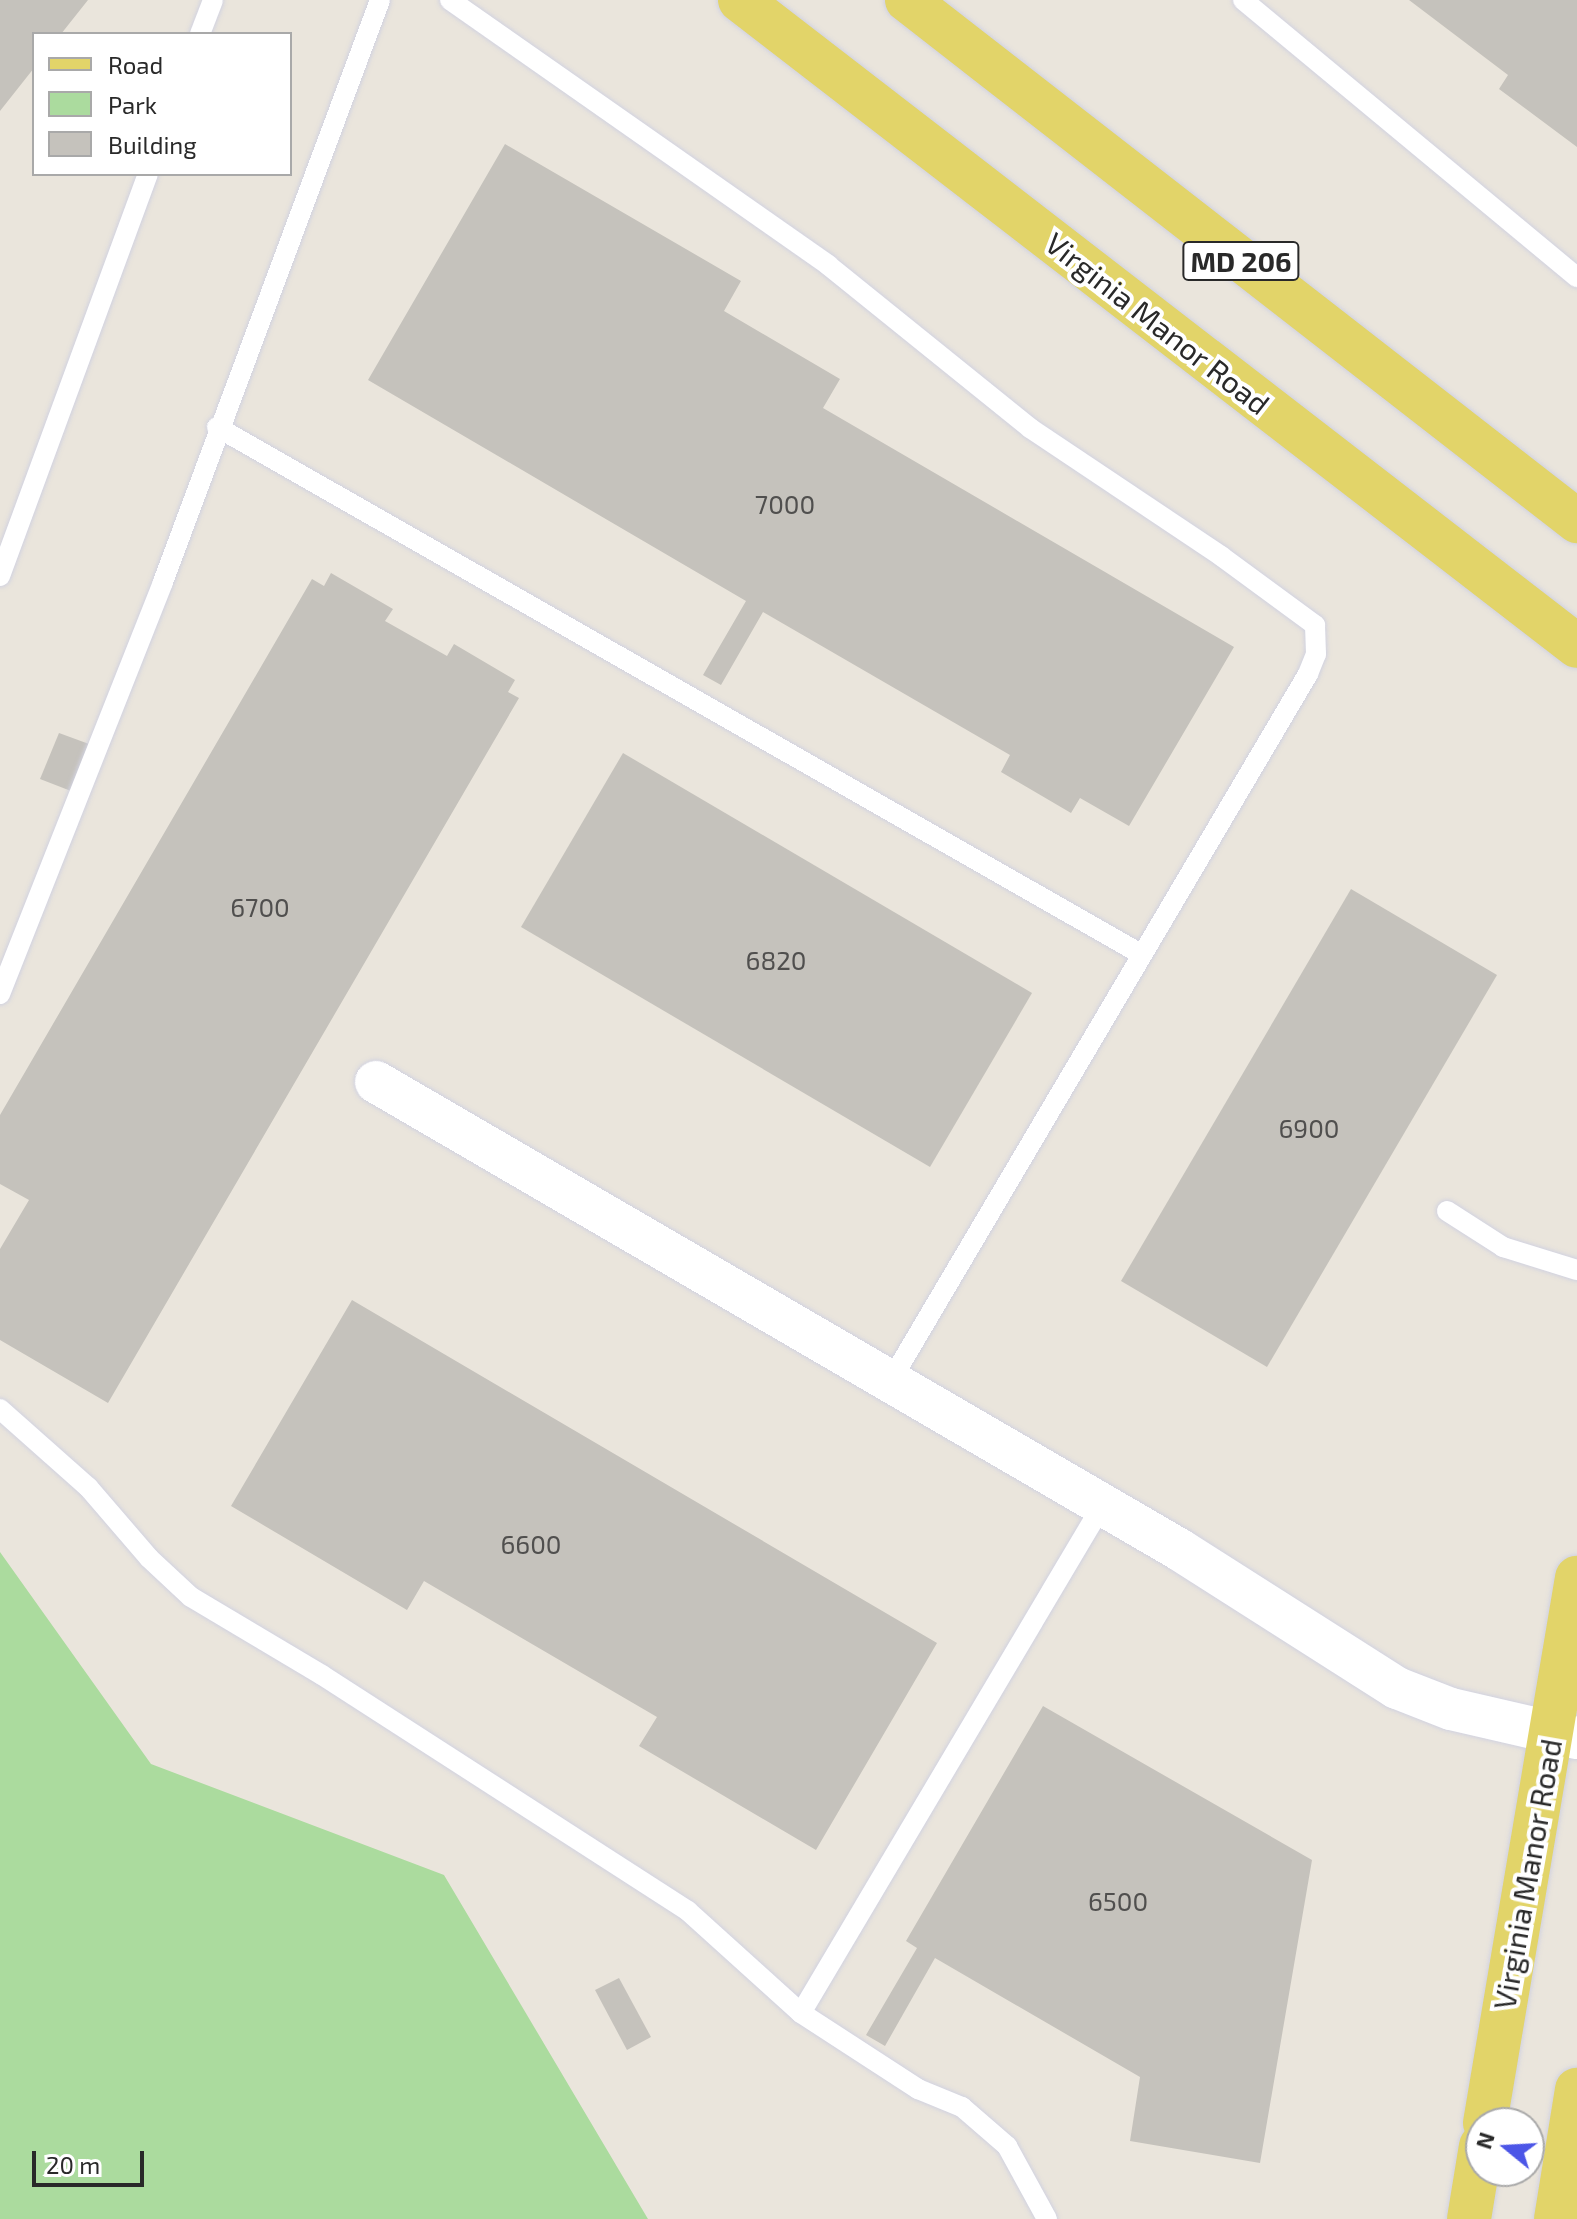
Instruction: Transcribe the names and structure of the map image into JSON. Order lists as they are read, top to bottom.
{
  "streets": {
    "main road": ["MD 206", "Virginia Manor Road"]
  },
  "house_numbers": [
    "7000",
    "6700",
    "6820",
    "6900",
    "6600",
    "6500"
  ],
  "legend": ["Road", "Park", "Building"],
  "scale_bar": "20 m",
  "north": "left"
}
